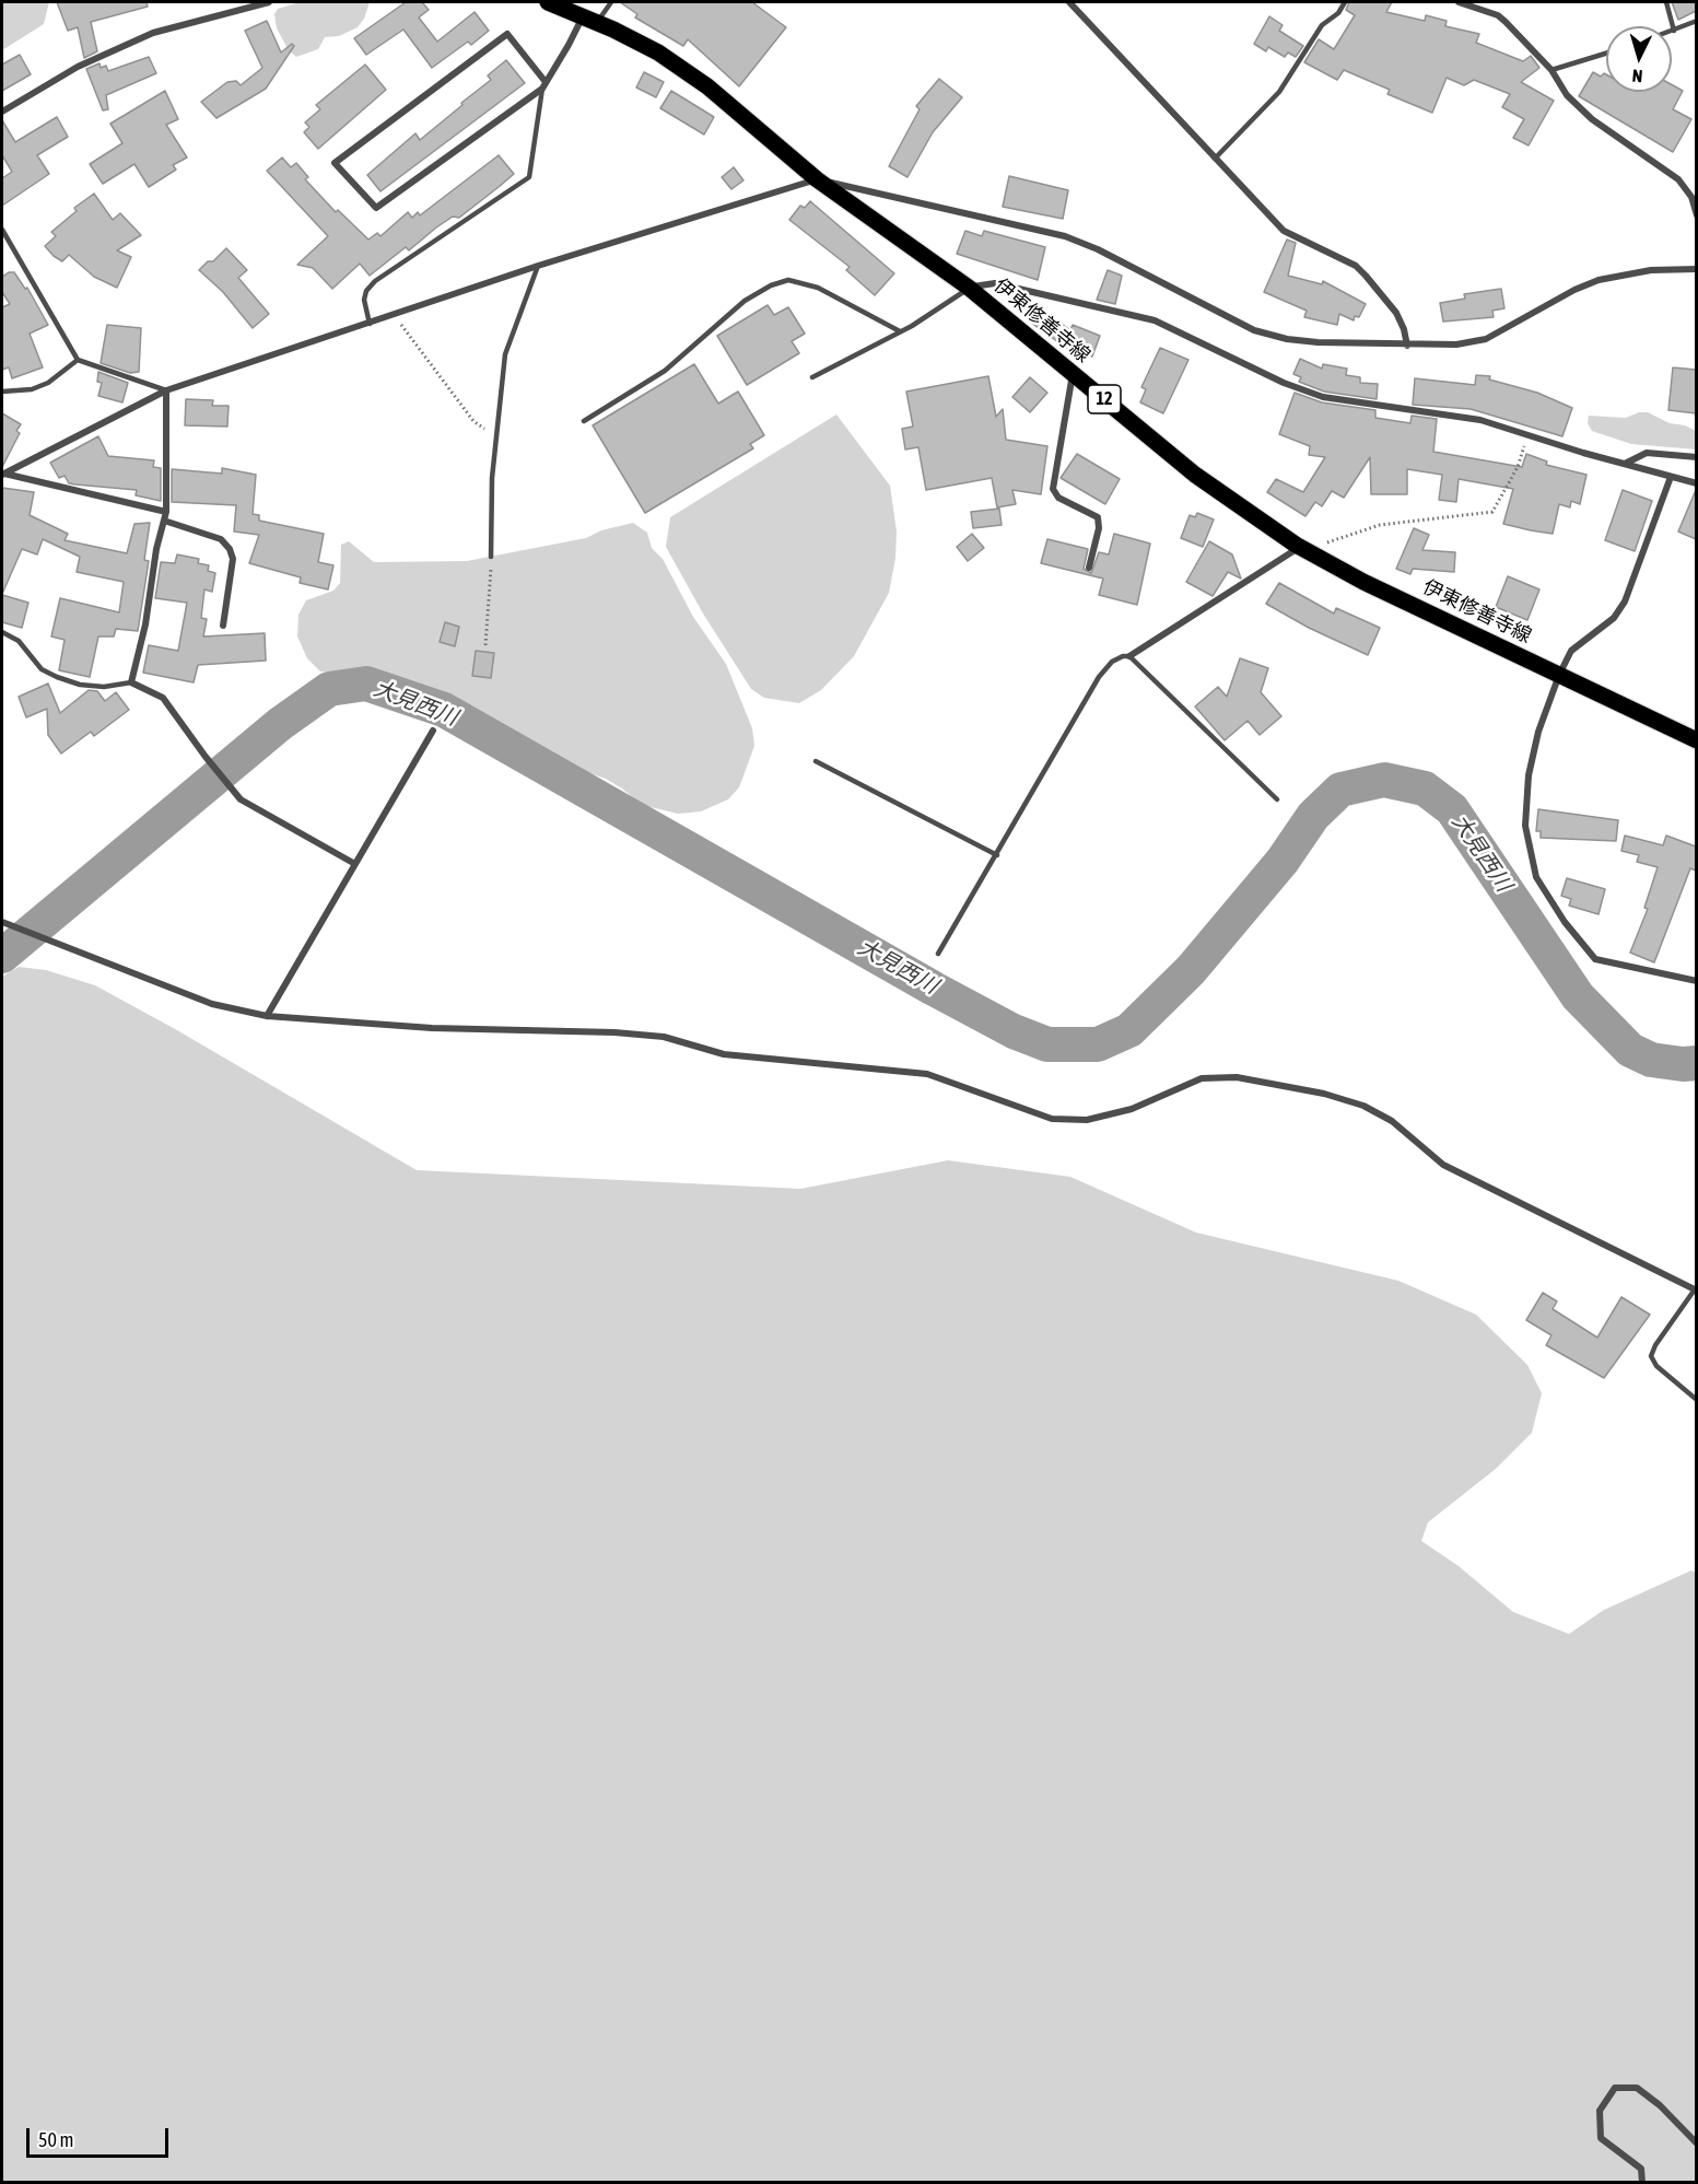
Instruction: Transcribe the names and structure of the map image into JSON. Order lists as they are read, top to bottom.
{
  "streets": {
    "main road": ["伊東修善寺線", "12"]
  },
  "water": ["大見西川"],
  "scale_bar": "50 m",
  "north": "bottom"
}
